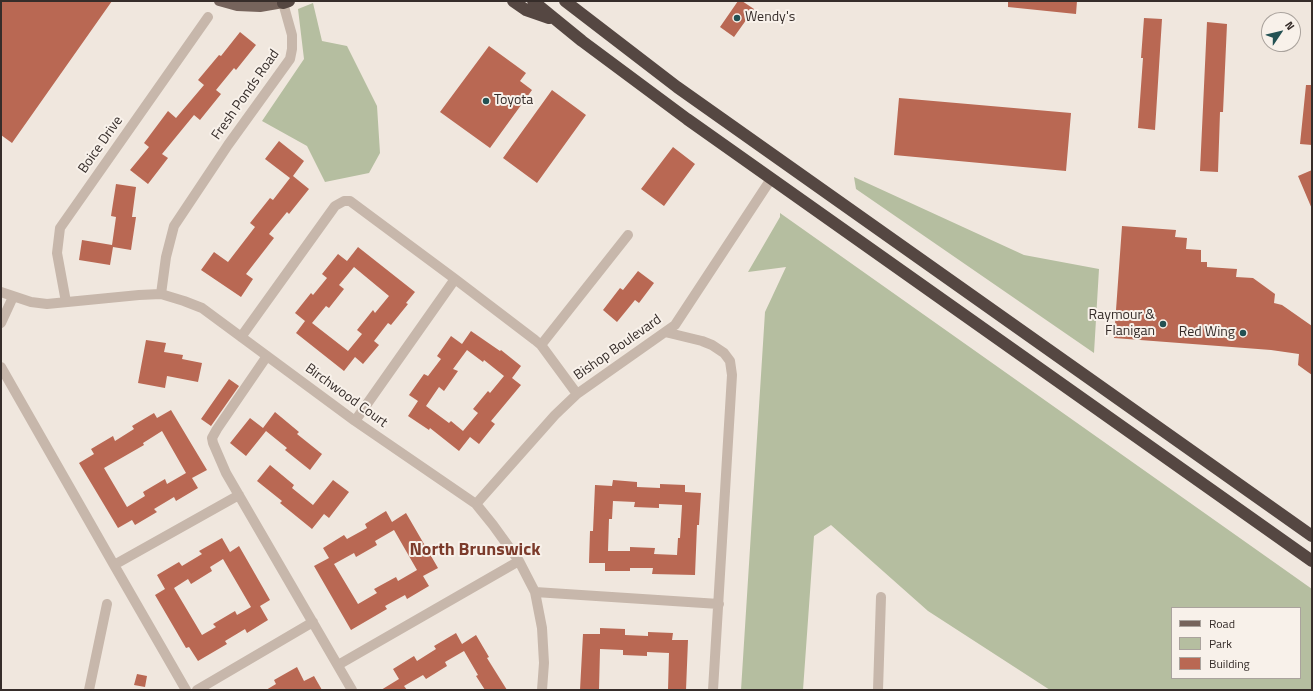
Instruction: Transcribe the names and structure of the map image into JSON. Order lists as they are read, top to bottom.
{
  "streets": {
    "street": [
      "Fresh Ponds Road",
      "Boice Drive",
      "Bishop Boulevard",
      "Birchwood Court"
    ]
  },
  "crossings": [
    ["Fresh Ponds Road", "Birchwood Court"],
    ["Boice Drive", "Birchwood Court"],
    ["Bishop Boulevard", "Birchwood Court"]
  ],
  "districts": ["North Brunswick"],
  "places": [
    "Wendy's",
    "Toyota",
    "Raymour & Flanigan",
    "Red Wing"
  ],
  "legend": ["Road", "Park", "Building"],
  "north": "top right"
}
